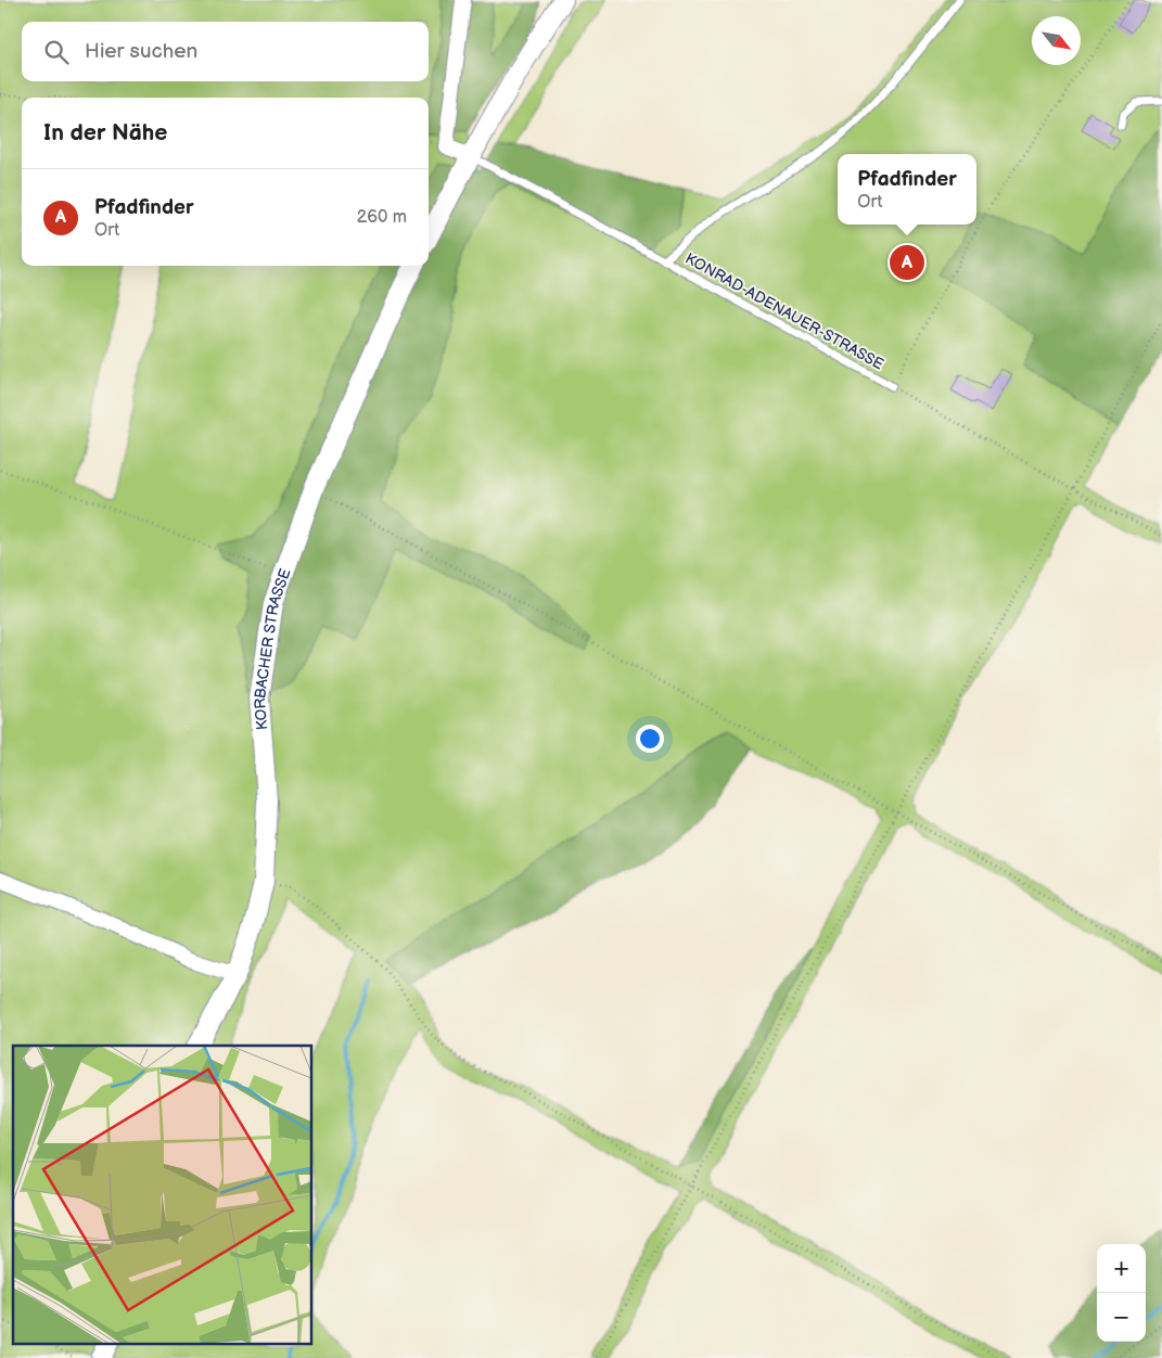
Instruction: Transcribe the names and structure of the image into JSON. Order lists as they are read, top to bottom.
{
  "streets": {
    "street": ["KORBACHER STRASSE"],
    "lane": ["KONRAD-ADENAUER-STRASSE"]
  },
  "north": "bottom right",
  "page": {
    "search": "Hier suchen",
    "heading": "In der Nähe",
    "popup": ["Pfadfinder", "Ort"],
    "list": [
      {
        "mark": "A",
        "name": "Pfadfinder",
        "note": "Ort",
        "value": "260 m"
      }
    ],
    "pins": "A",
    "map_buttons": ["+", "−"]
  }
}
